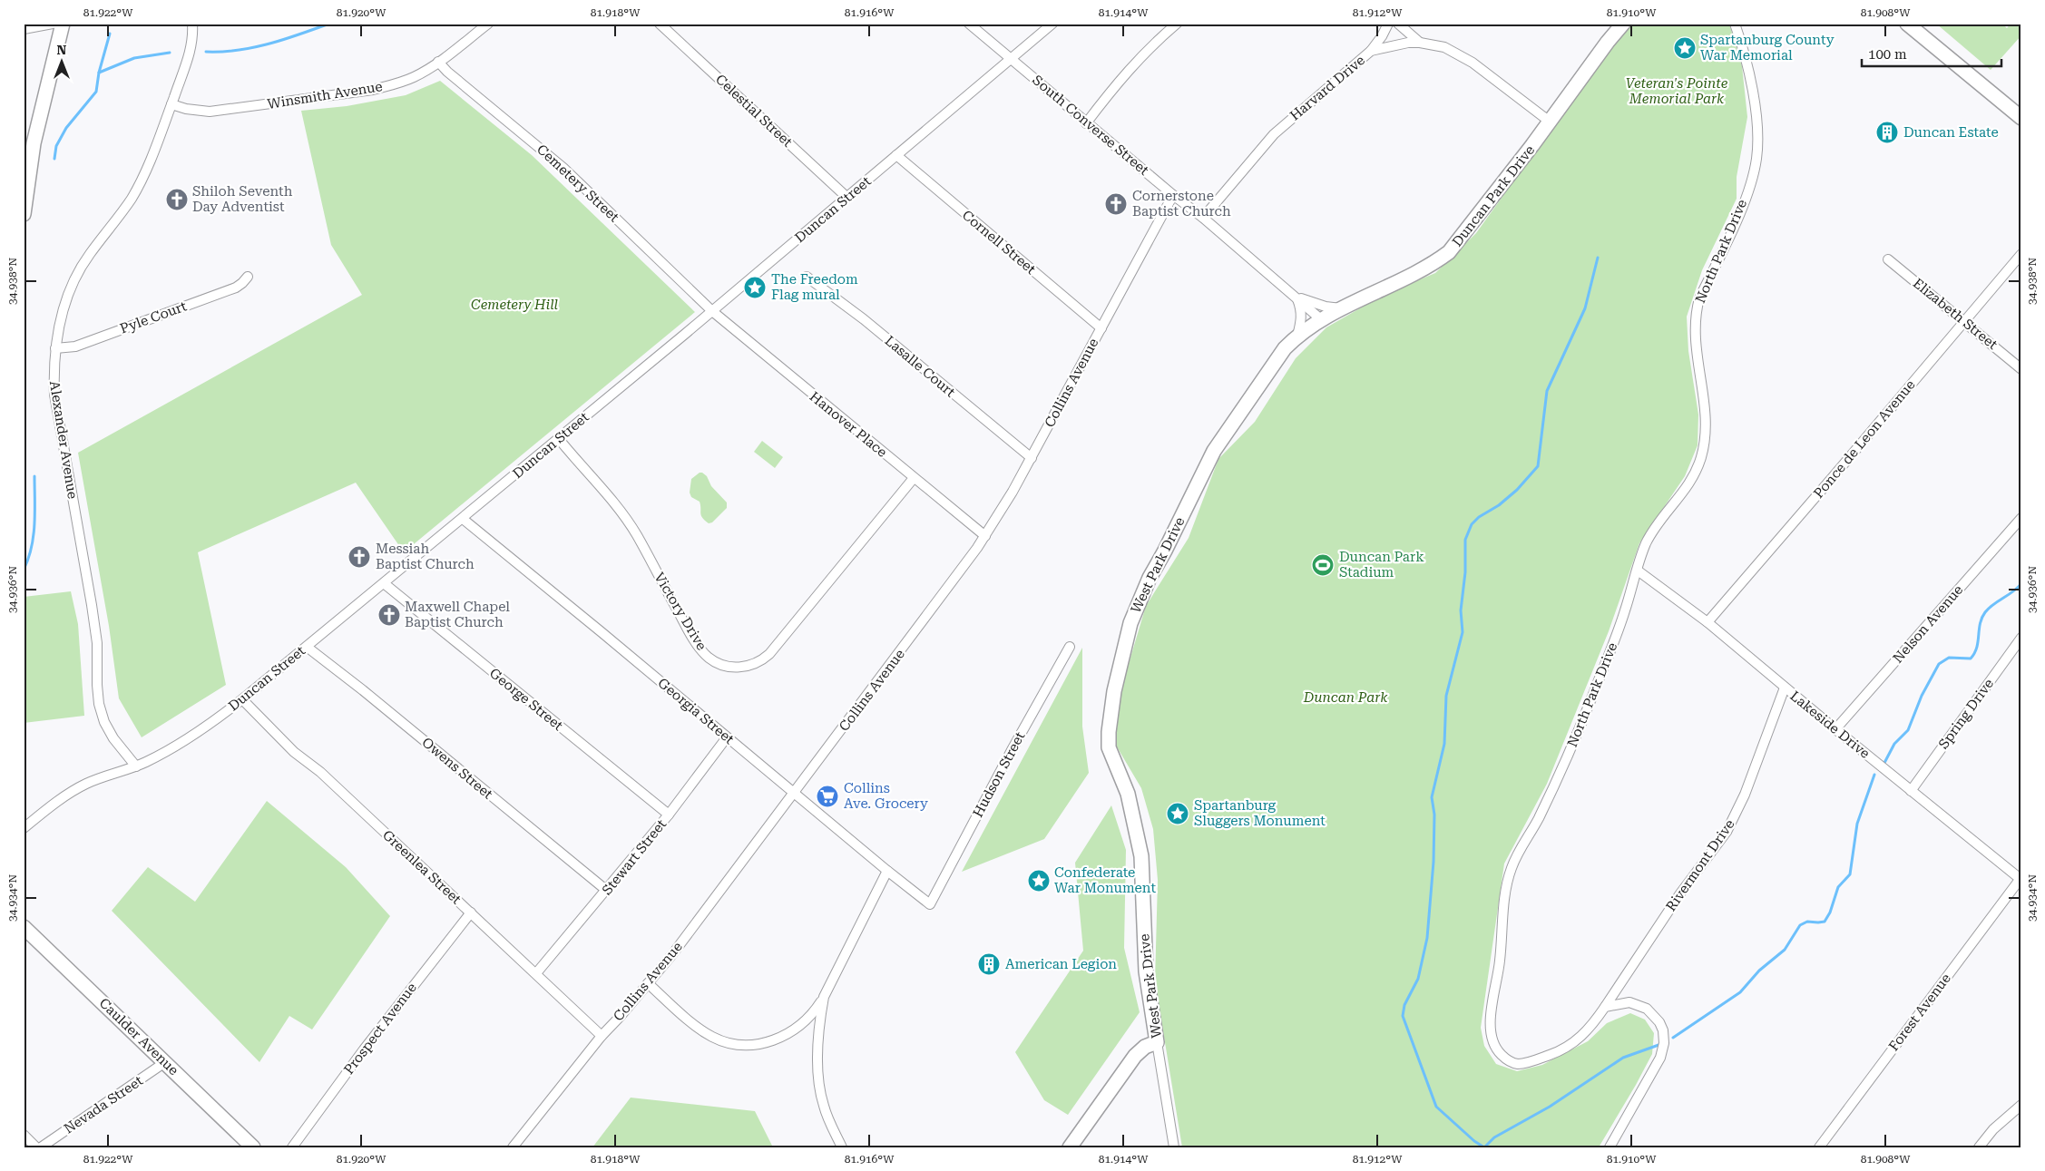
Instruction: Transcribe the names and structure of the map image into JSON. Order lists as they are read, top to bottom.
{
  "streets": {
    "street": [
      "Harvard Drive",
      "Winsmith Avenue",
      "Celestial Street",
      "South Converse Street",
      "Cemetery Street",
      "Duncan Park Drive",
      "Duncan Street",
      "Cornell Street",
      "North Park Drive",
      "Elizabeth Street",
      "Pyle Court",
      "Lasalle Court",
      "Collins Avenue",
      "Hanover Place",
      "Ponce de Leon Avenue",
      "Alexander Avenue",
      "West Park Drive",
      "Victory Drive",
      "Nelson Avenue",
      "George Street",
      "Georgia Street",
      "Spring Drive",
      "Lakeside Drive",
      "Owens Street",
      "Hudson Street",
      "Stewart Street",
      "Rivermont Drive",
      "Greenlea Street",
      "Forest Avenue",
      "Prospect Avenue",
      "Caulder Avenue",
      "Nevada Street"
    ]
  },
  "crossings": [
    ["Harvard Drive", "South Converse Street"],
    ["Harvard Drive", "Duncan Park Drive"],
    ["Winsmith Avenue", "Cemetery Street"],
    ["Winsmith Avenue", "Alexander Avenue"],
    ["Celestial Street", "Duncan Street"],
    ["South Converse Street", "Duncan Park Drive"],
    ["South Converse Street", "Duncan Street"],
    ["South Converse Street", "Collins Avenue"],
    ["South Converse Street", "West Park Drive"],
    ["Cemetery Street", "Duncan Street"],
    ["Cemetery Street", "Hanover Place"],
    ["Duncan Park Drive", "West Park Drive"],
    ["Duncan Street", "Cornell Street"],
    ["Duncan Street", "Hanover Place"],
    ["Duncan Street", "Alexander Avenue"],
    ["Duncan Street", "Victory Drive"],
    ["Duncan Street", "George Street"],
    ["Duncan Street", "Georgia Street"],
    ["Duncan Street", "Owens Street"],
    ["Duncan Street", "Greenlea Street"],
    ["Cornell Street", "Collins Avenue"],
    ["North Park Drive", "Lakeside Drive"],
    ["North Park Drive", "Rivermont Drive"],
    ["Elizabeth Street", "Ponce de Leon Avenue"],
    ["Pyle Court", "Alexander Avenue"],
    ["Lasalle Court", "Collins Avenue"],
    ["Collins Avenue", "Hanover Place"],
    ["Collins Avenue", "Georgia Street"],
    ["Collins Avenue", "Greenlea Street"],
    ["Hanover Place", "Victory Drive"],
    ["Ponce de Leon Avenue", "Lakeside Drive"],
    ["Nelson Avenue", "Lakeside Drive"],
    ["George Street", "Stewart Street"],
    ["Georgia Street", "Hudson Street"],
    ["Georgia Street", "Stewart Street"],
    ["Spring Drive", "Lakeside Drive"],
    ["Lakeside Drive", "Rivermont Drive"],
    ["Lakeside Drive", "Forest Avenue"],
    ["Owens Street", "Stewart Street"],
    ["Stewart Street", "Greenlea Street"],
    ["Greenlea Street", "Prospect Avenue"],
    ["Caulder Avenue", "Nevada Street"]
  ],
  "parks": ["Veteran's Pointe Memorial Park", "Cemetery Hill", "Duncan Park"],
  "places": {
    "place": [
      "Spartanburg County War Memorial",
      "The Freedom Flag mural",
      "Spartanburg Sluggers Monument",
      "Confederate War Monument"
    ],
    "building": ["Duncan Estate", "American Legion"],
    "church": [
      "Shiloh Seventh Day Adventist",
      "Cornerstone Baptist Church",
      "Messiah Baptist Church",
      "Maxwell Chapel Baptist Church"
    ],
    "sports": ["Duncan Park Stadium"],
    "supermarket": ["Collins Ave. Grocery"]
  },
  "scale_bar": "100 m",
  "north": "top",
  "coordinates": [
    "81.922°W",
    "81.920°W",
    "81.918°W",
    "81.916°W",
    "81.914°W",
    "81.912°W",
    "81.910°W",
    "81.908°W",
    "34.938°N",
    "34.936°N",
    "34.934°N"
  ]
}
